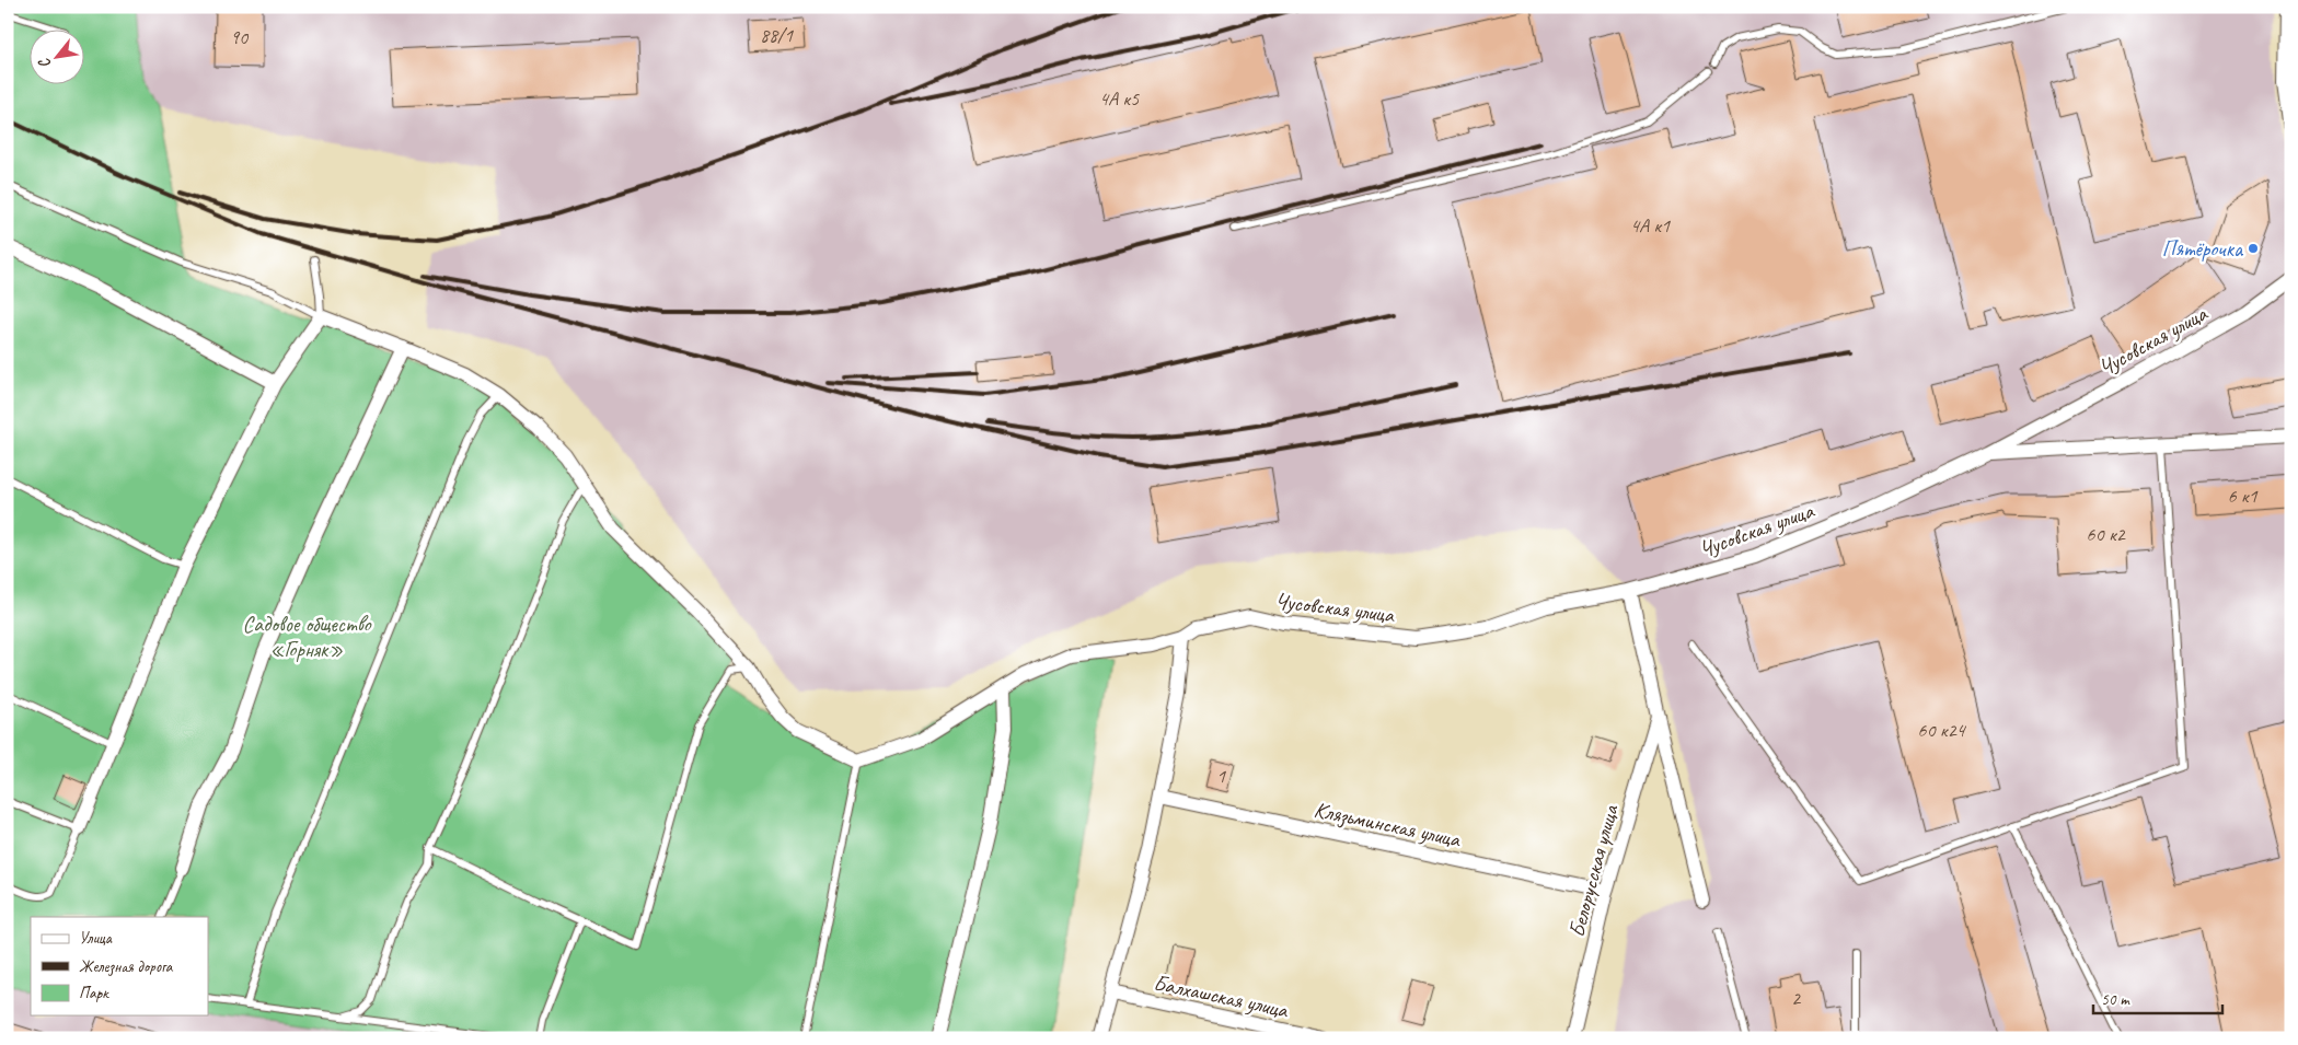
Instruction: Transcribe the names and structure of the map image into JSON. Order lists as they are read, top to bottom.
{
  "streets": {
    "street": [
      "Чусовская улица",
      "Клязьминская улица",
      "Белорусская улица",
      "Балхашская улица"
    ]
  },
  "crossings": [
    ["Клязьминская улица", "Белорусская улица"]
  ],
  "parks": ["Садовое общество «Горняк»"],
  "places": ["Пятёрочка"],
  "house_numbers": [
    "88/1",
    "90",
    "4А к5",
    "4А к1",
    "6 к1",
    "60 к2",
    "60 к24",
    "1",
    "2"
  ],
  "legend": ["Улица", "Железная дорога", "Парк"],
  "scale_bar": "50 m",
  "north": "bottom left"
}
